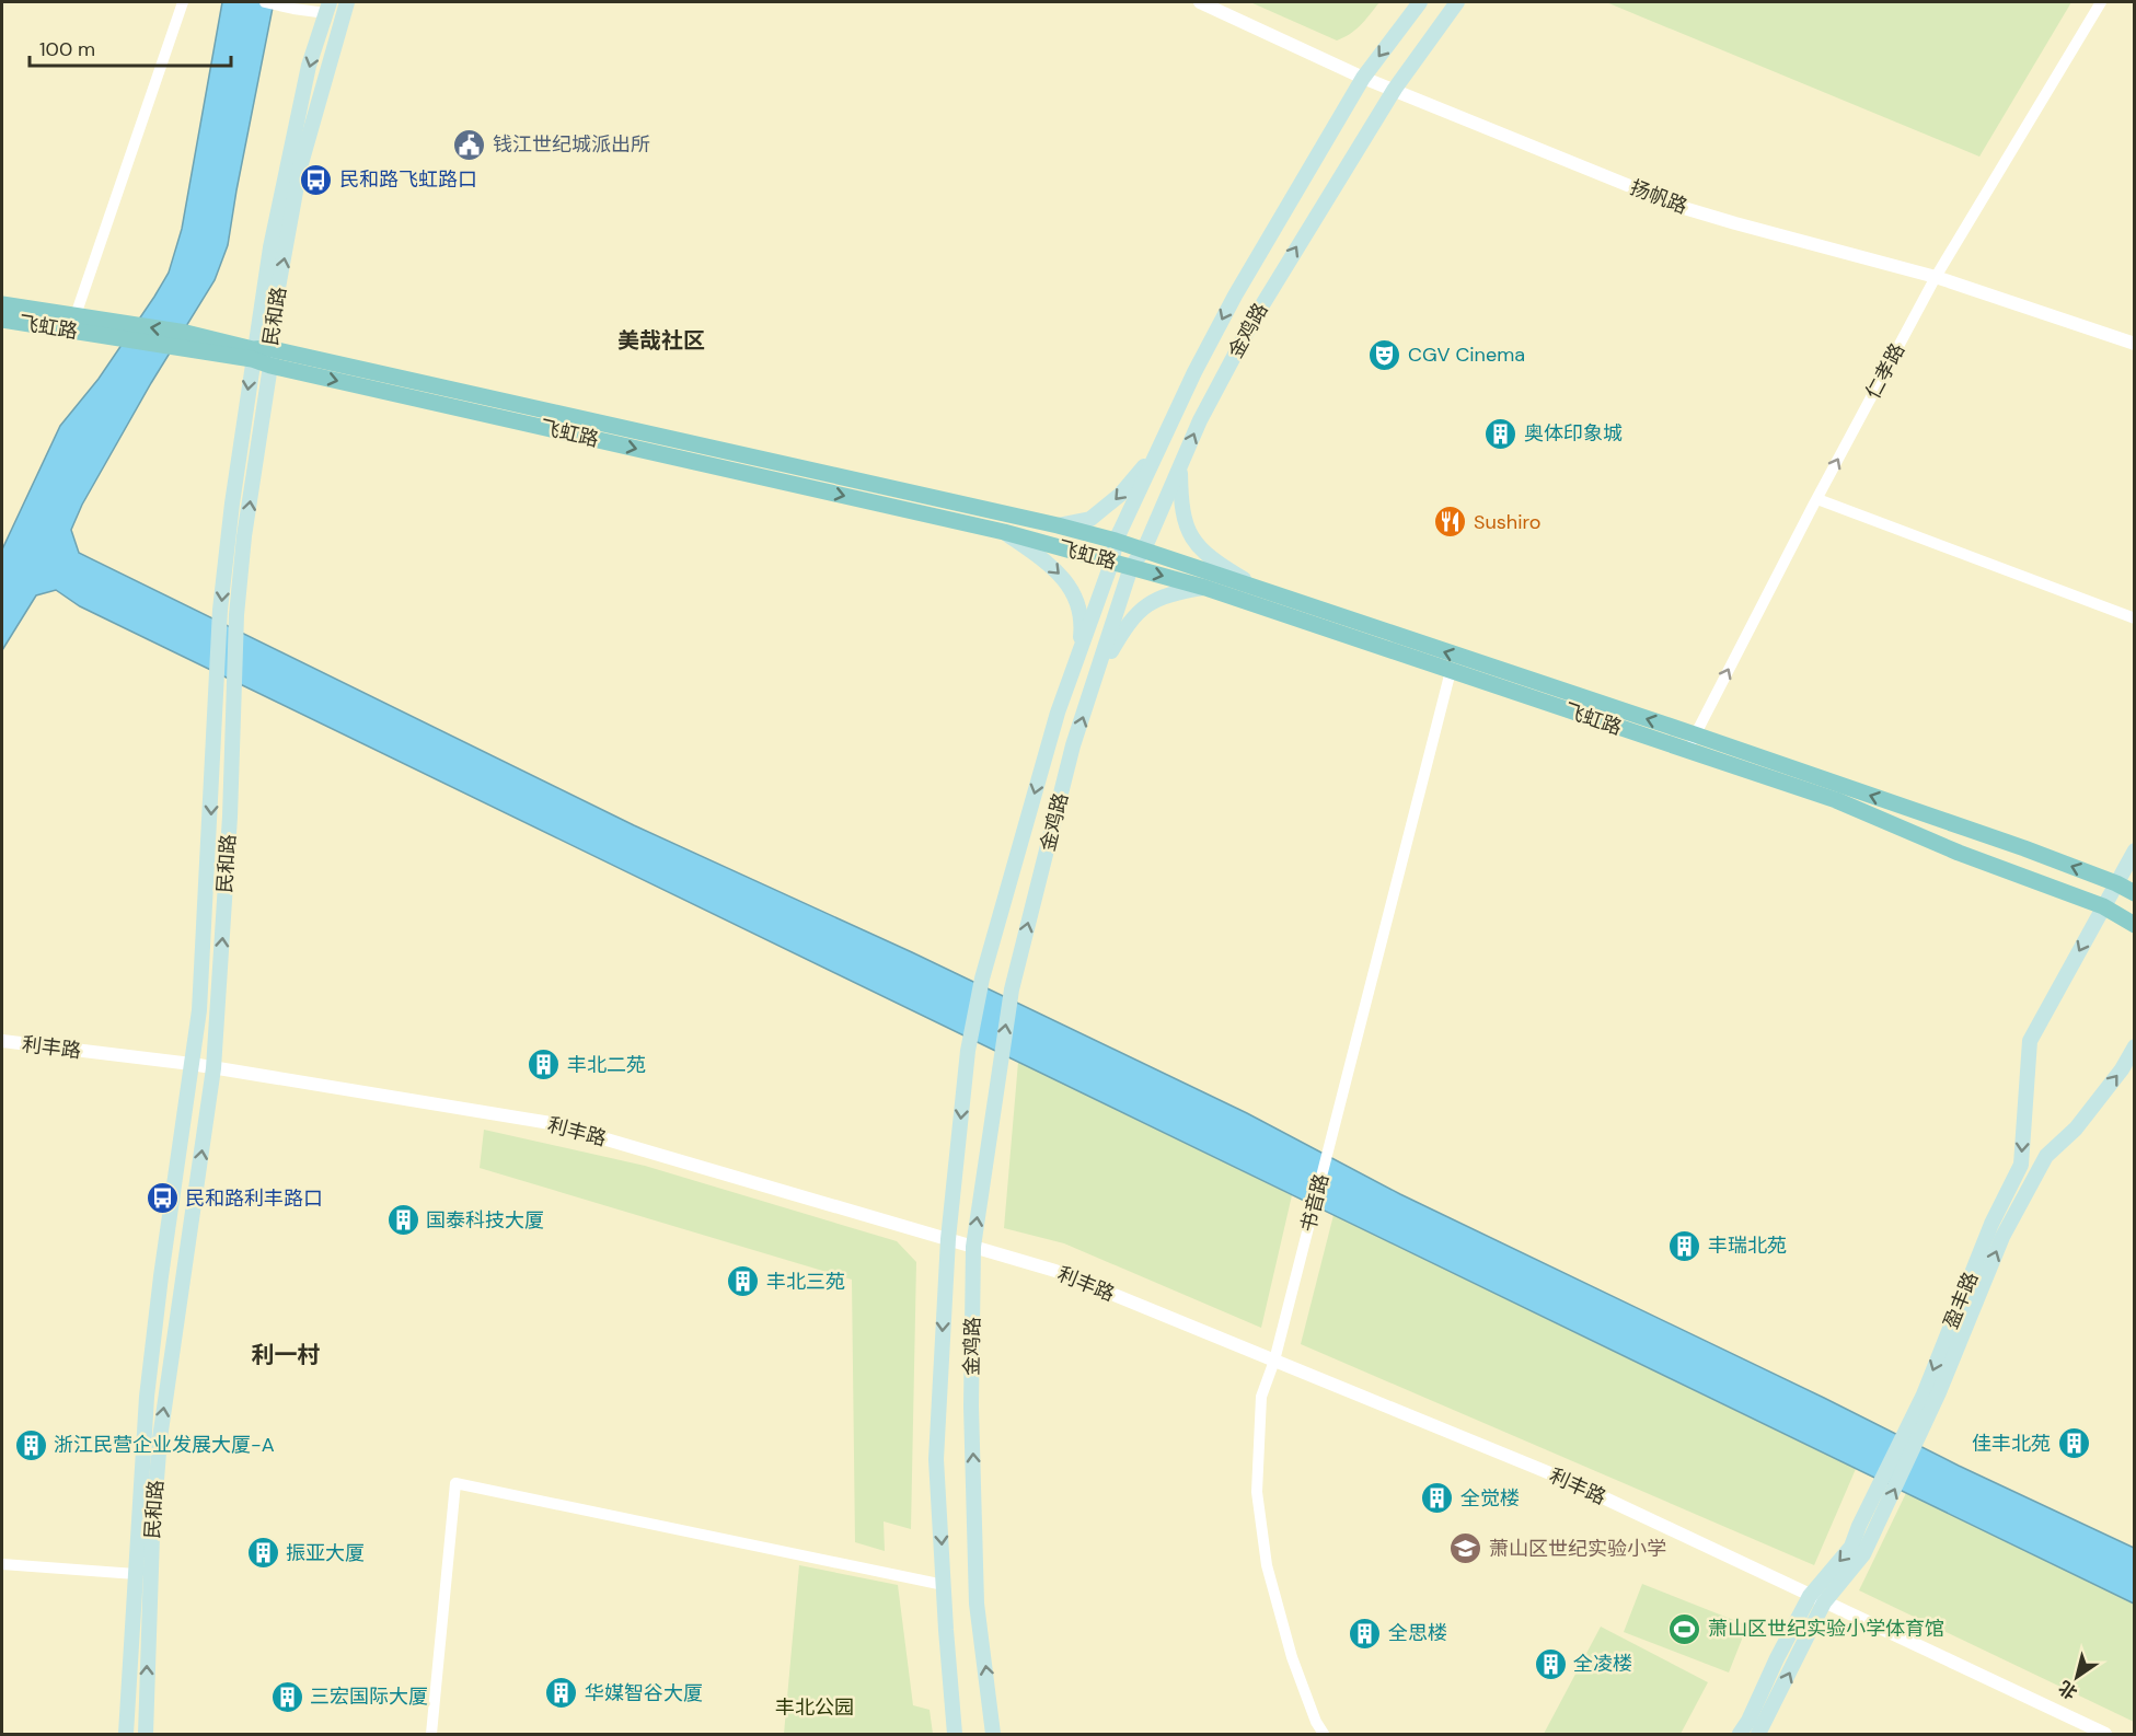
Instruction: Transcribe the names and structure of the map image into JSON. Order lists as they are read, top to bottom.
{
  "streets": {
    "main road": [
      "民和路",
      "飞虹路",
      "金鸡路",
      "盈丰路"
    ],
    "street": [
      "扬帆路",
      "仁孝路",
      "利丰路",
      "书音路"
    ]
  },
  "crossings": [
    ["扬帆路", "金鸡路"],
    ["扬帆路", "仁孝路"],
    ["民和路", "飞虹路"],
    ["民和路", "利丰路"],
    ["飞虹路", "金鸡路"],
    ["飞虹路", "仁孝路"],
    ["飞虹路", "书音路"],
    ["飞虹路", "盈丰路"],
    ["金鸡路", "利丰路"],
    ["利丰路", "书音路"],
    ["利丰路", "盈丰路"]
  ],
  "one_way": ["仁孝路"],
  "districts": ["美哉社区", "利一村"],
  "parks": ["丰北公园"],
  "places": {
    "public building": ["钱江世纪城派出所"],
    "bus stop": ["民和路飞虹路口", "民和路利丰路口"],
    "theatre": ["CGV Cinema"],
    "building": [
      "奥体印象城",
      "丰北二苑",
      "国泰科技大厦",
      "丰瑞北苑",
      "丰北三苑",
      "佳丰北苑",
      "浙江民营企业发展大厦-A",
      "全觉楼",
      "振亚大厦",
      "全思楼",
      "全凌楼",
      "华媒智谷大厦",
      "三宏国际大厦"
    ],
    "restaurant": ["Sushiro"],
    "school or university": ["萧山区世纪实验小学"],
    "sports": ["萧山区世纪实验小学体育馆"]
  },
  "scale_bar": "100 m",
  "north": "bottom left"
}
